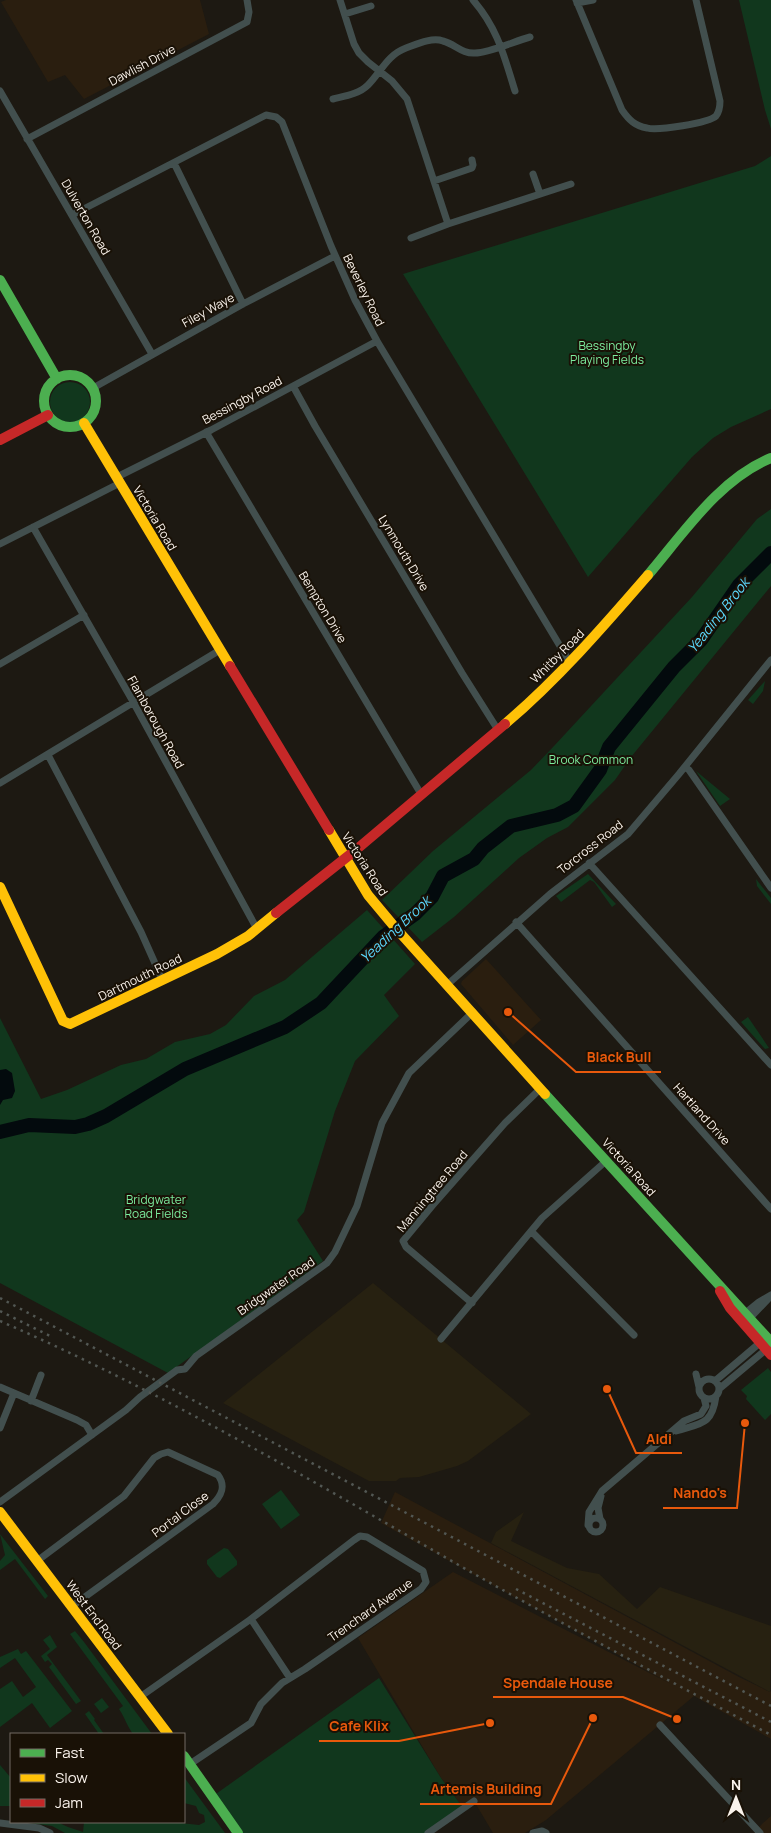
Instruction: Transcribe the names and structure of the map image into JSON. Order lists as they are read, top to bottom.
{
  "streets": {
    "street": [
      "Dawlish Drive",
      "Dulverton Road",
      "Beverley Road",
      "Filey Waye",
      "Bessingby Road",
      "Victoria Road",
      "Lynmouth Drive",
      "Bempton Drive",
      "Whitby Road",
      "Flamborough Road",
      "Torcross Road",
      "Dartmouth Road",
      "Hartland Drive",
      "Manningtree Road",
      "Bridgwater Road",
      "Portal Close",
      "Trenchard Avenue",
      "West End Road"
    ]
  },
  "crossings": [
    ["Dawlish Drive", "Dulverton Road"],
    ["Dulverton Road", "Beverley Road"],
    ["Dulverton Road", "Filey Waye"],
    ["Beverley Road", "Filey Waye"],
    ["Beverley Road", "Bessingby Road"],
    ["Beverley Road", "Whitby Road"],
    ["Filey Waye", "Victoria Road"],
    ["Bessingby Road", "Victoria Road"],
    ["Bessingby Road", "Lynmouth Drive"],
    ["Bessingby Road", "Bempton Drive"],
    ["Bessingby Road", "Flamborough Road"],
    ["Victoria Road", "Whitby Road"],
    ["Victoria Road", "Torcross Road"],
    ["Victoria Road", "Dartmouth Road"],
    ["Victoria Road", "Manningtree Road"],
    ["Victoria Road", "Bridgwater Road"],
    ["Lynmouth Drive", "Whitby Road"],
    ["Bempton Drive", "Whitby Road"],
    ["Whitby Road", "Dartmouth Road"],
    ["Flamborough Road", "Dartmouth Road"],
    ["Torcross Road", "Hartland Drive"],
    ["Portal Close", "West End Road"],
    ["Trenchard Avenue", "West End Road"]
  ],
  "water": ["Yeading Brook"],
  "parks": ["Bessingby Playing Fields", "Brook Common", "Bridgwater Road Fields"],
  "places": [
    "Black Bull",
    "Aldi",
    "Nando's",
    "Artemis Building",
    "Spendale House",
    "Cafe Klix"
  ],
  "legend": ["Fast", "Slow", "Jam"],
  "north": "top"
}
